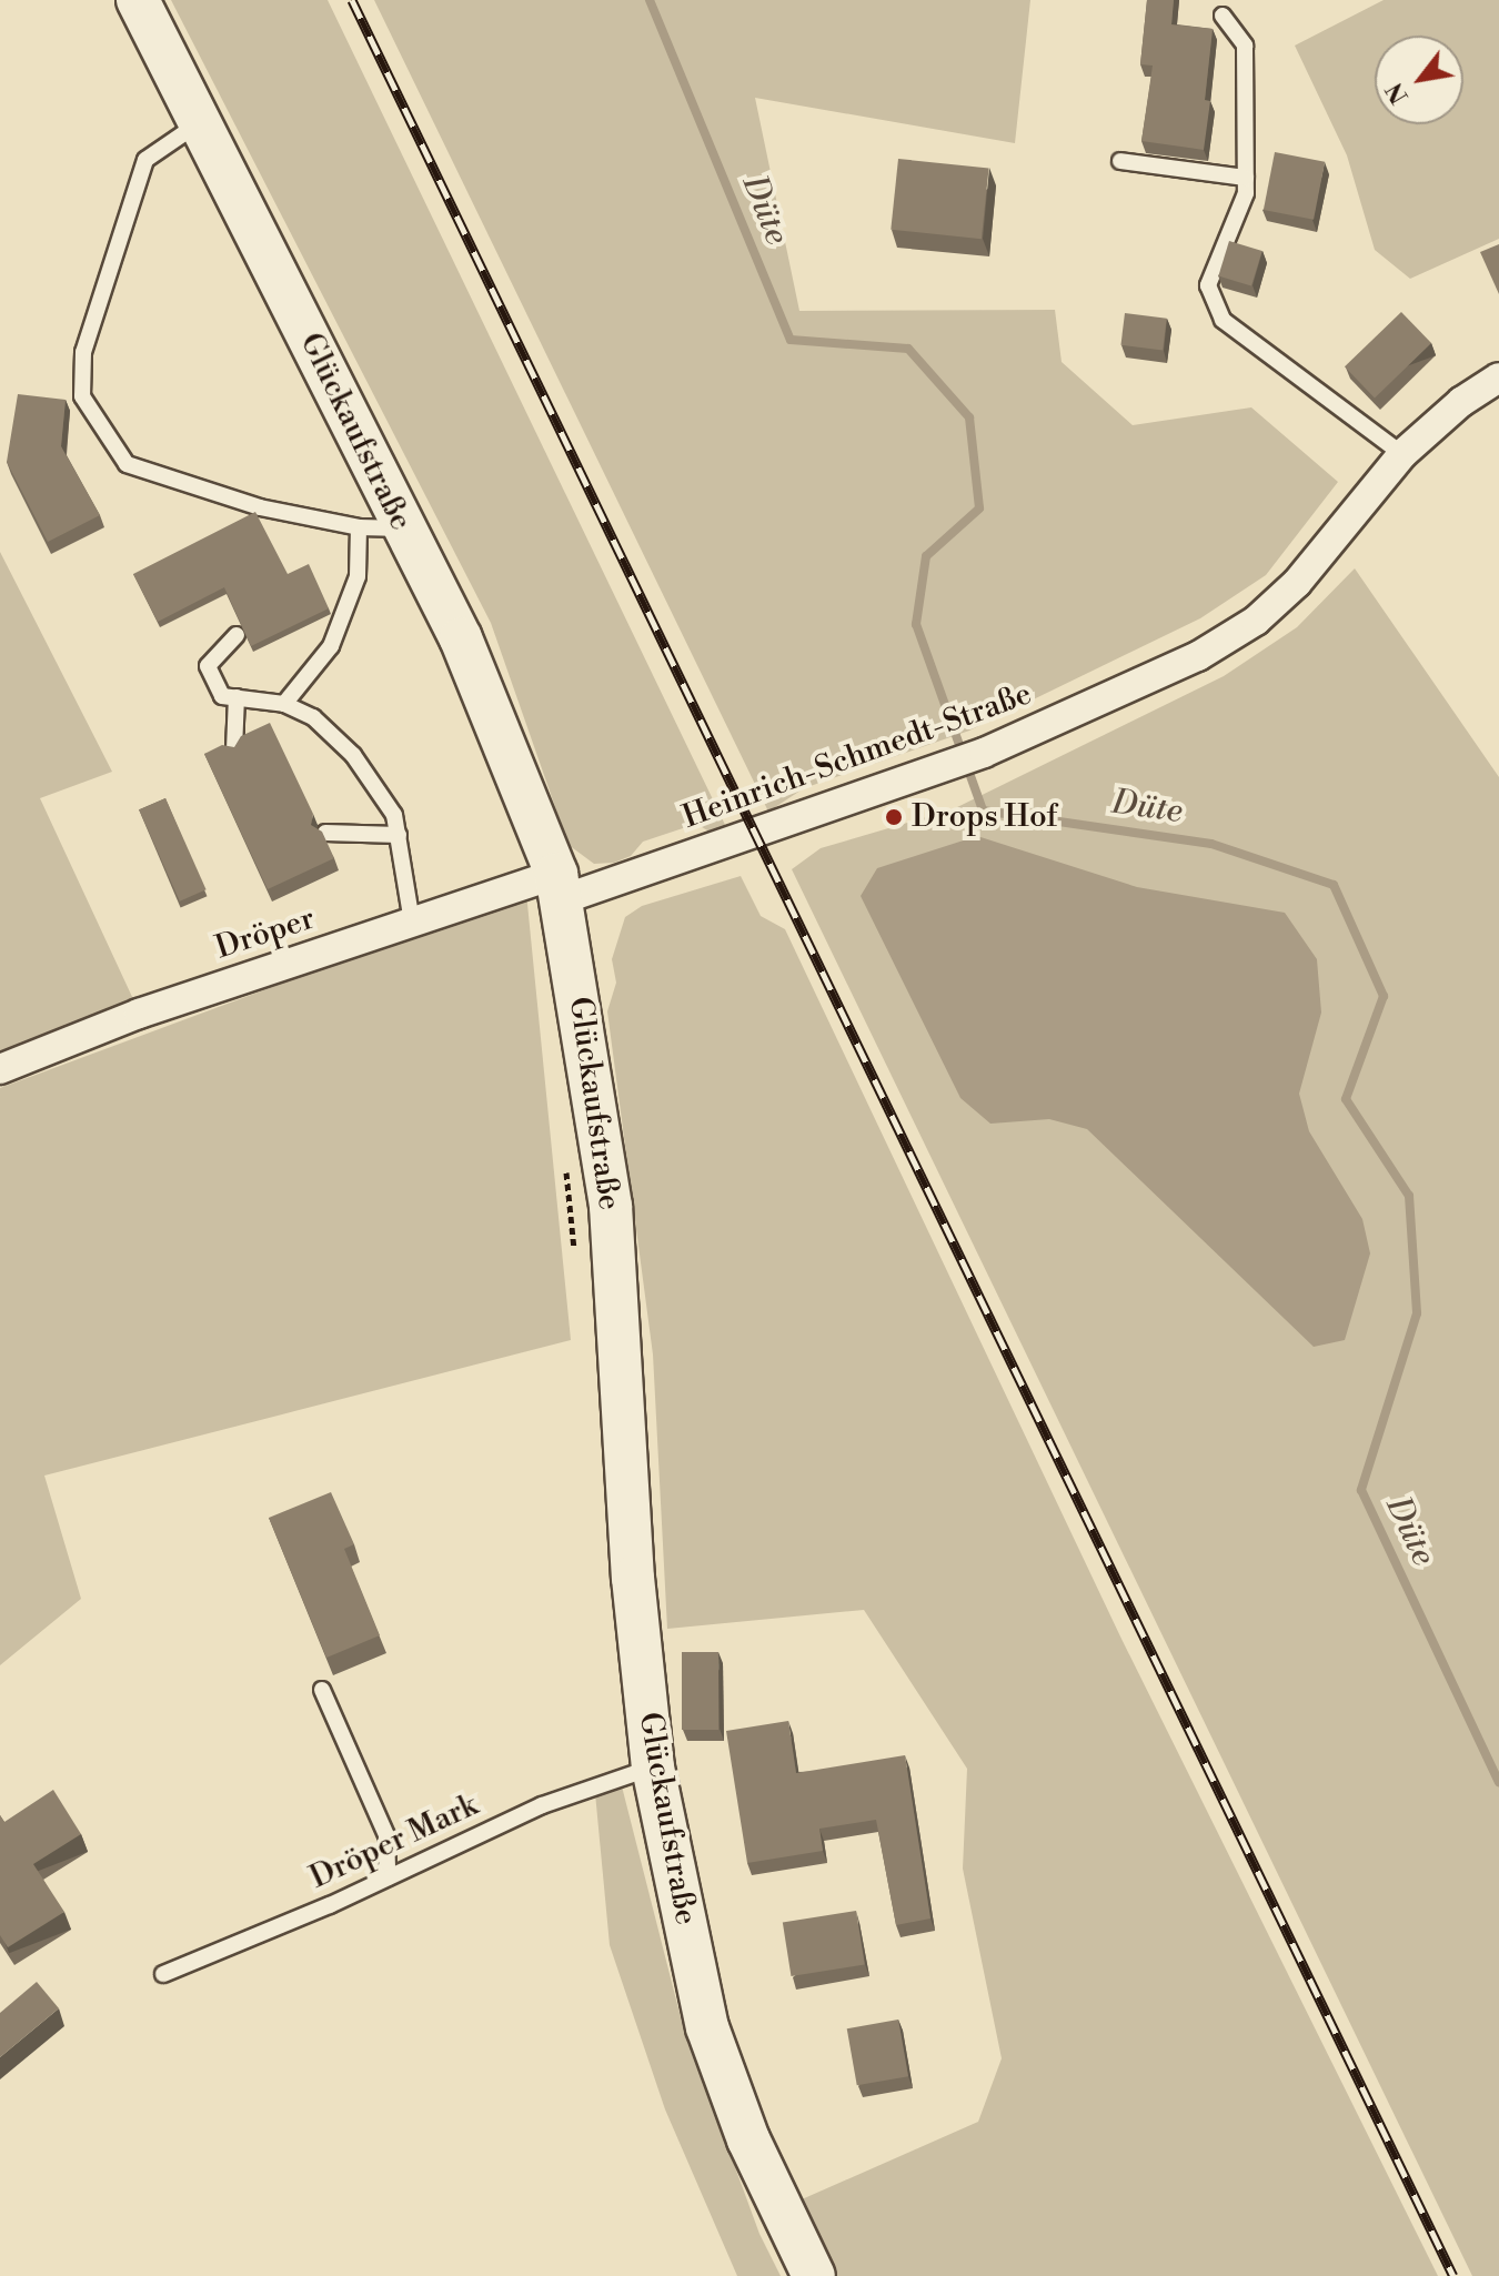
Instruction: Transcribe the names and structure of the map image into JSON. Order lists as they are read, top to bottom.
{
  "streets": {
    "main road": ["Glückaufstraße"],
    "street": ["Heinrich-Schmedt-Straße", "Dröper"],
    "lane": ["Dröper Mark"]
  },
  "crossings": [
    ["Glückaufstraße", "Heinrich-Schmedt-Straße"],
    ["Glückaufstraße", "Dröper"],
    ["Glückaufstraße", "Dröper Mark"],
    ["Heinrich-Schmedt-Straße", "Dröper"]
  ],
  "water": ["Düte"],
  "places": ["Drops Hof"],
  "north": "bottom left"
}
